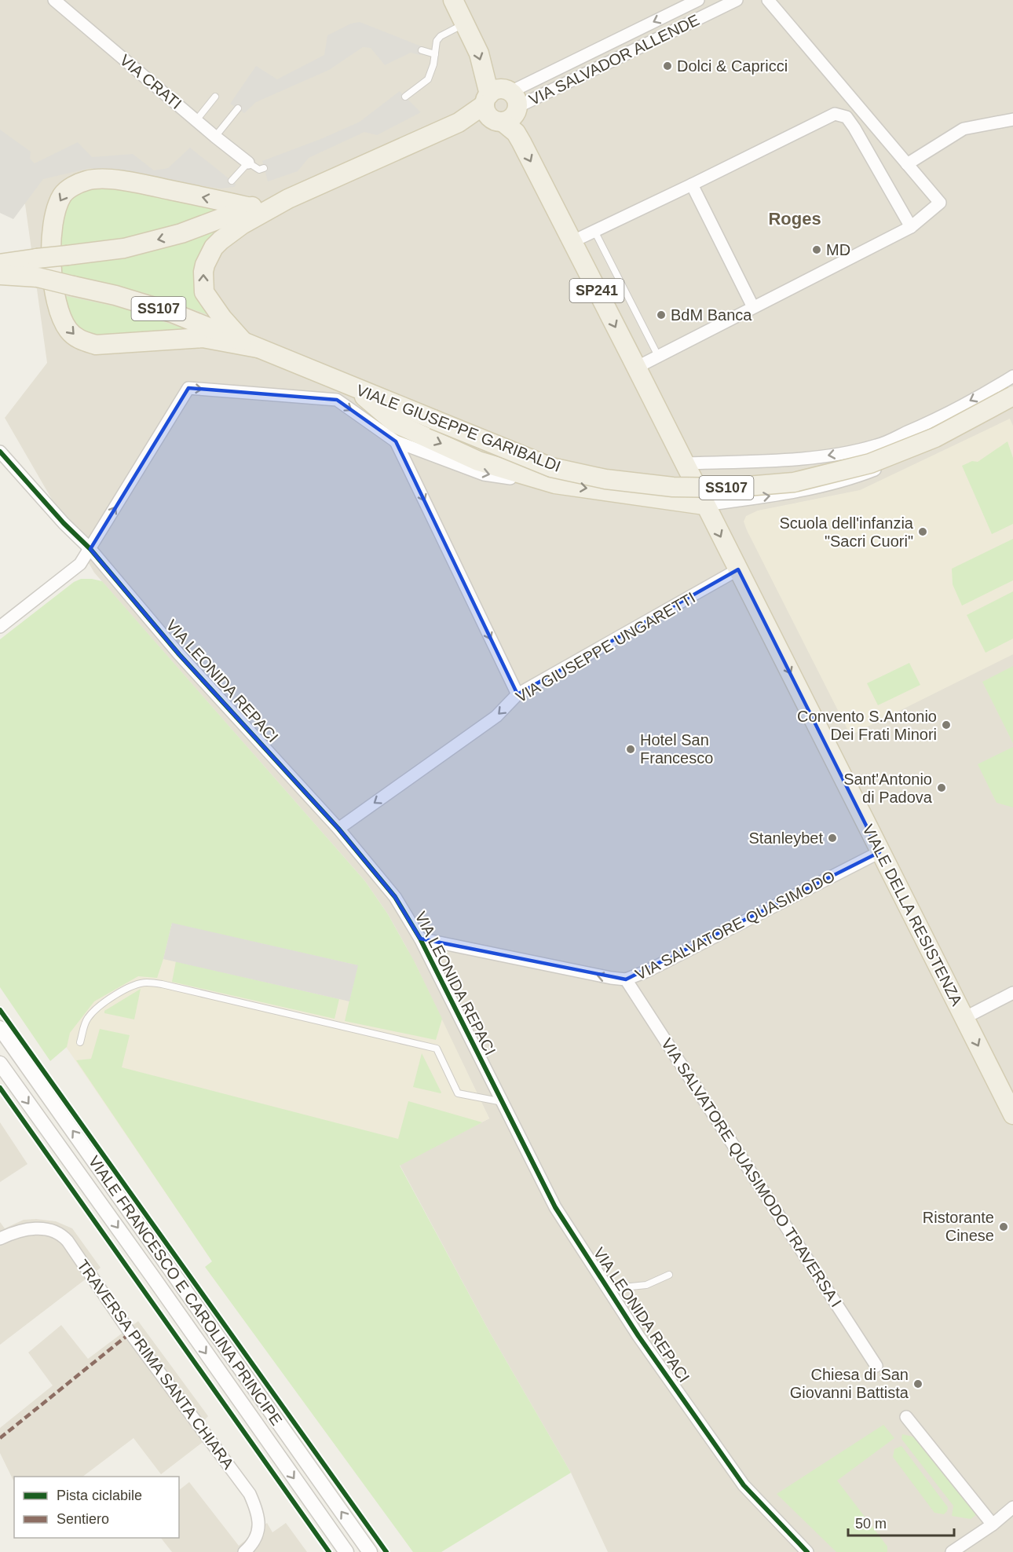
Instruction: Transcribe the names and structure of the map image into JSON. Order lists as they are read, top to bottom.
{
  "streets": {
    "main road": [
      "SP241",
      "SS107",
      "VIALE GIUSEPPE GARIBALDI",
      "VIALE DELLA RESISTENZA"
    ],
    "street": [
      "VIA SALVADOR ALLENDE",
      "VIA CRATI",
      "VIA GIUSEPPE UNGARETTI",
      "VIA LEONIDA REPACI",
      "VIA SALVATORE QUASIMODO",
      "VIA SALVATORE QUASIMODO TRAVERSA I",
      "VIALE FRANCESCO E CAROLINA PRINCIPE",
      "TRAVERSA PRIMA SANTA CHIARA"
    ]
  },
  "crossings": [
    ["SP241", "VIALE DELLA RESISTENZA"],
    ["VIA GIUSEPPE UNGARETTI", "VIA LEONIDA REPACI"],
    ["VIA GIUSEPPE UNGARETTI", "VIALE DELLA RESISTENZA"],
    ["VIA LEONIDA REPACI", "VIA SALVATORE QUASIMODO"],
    ["VIALE DELLA RESISTENZA", "VIA SALVATORE QUASIMODO"],
    ["VIA SALVATORE QUASIMODO", "VIA SALVATORE QUASIMODO TRAVERSA I"]
  ],
  "one_way": ["VIA GIUSEPPE UNGARETTI", "VIALE DELLA RESISTENZA", "VIA SALVATORE QUASIMODO"],
  "districts": ["Roges"],
  "places": [
    "Dolci & Capricci",
    "MD",
    "BdM Banca",
    "Scuola dell'infanzia \"Sacri Cuori\"",
    "Convento S.Antonio Dei Frati Minori",
    "Hotel San Francesco",
    "Sant'Antonio di Padova",
    "Stanleybet",
    "Ristorante Cinese",
    "Chiesa di San Giovanni Battista"
  ],
  "legend": ["Pista ciclabile", "Sentiero"],
  "scale_bar": "50 m"
}
